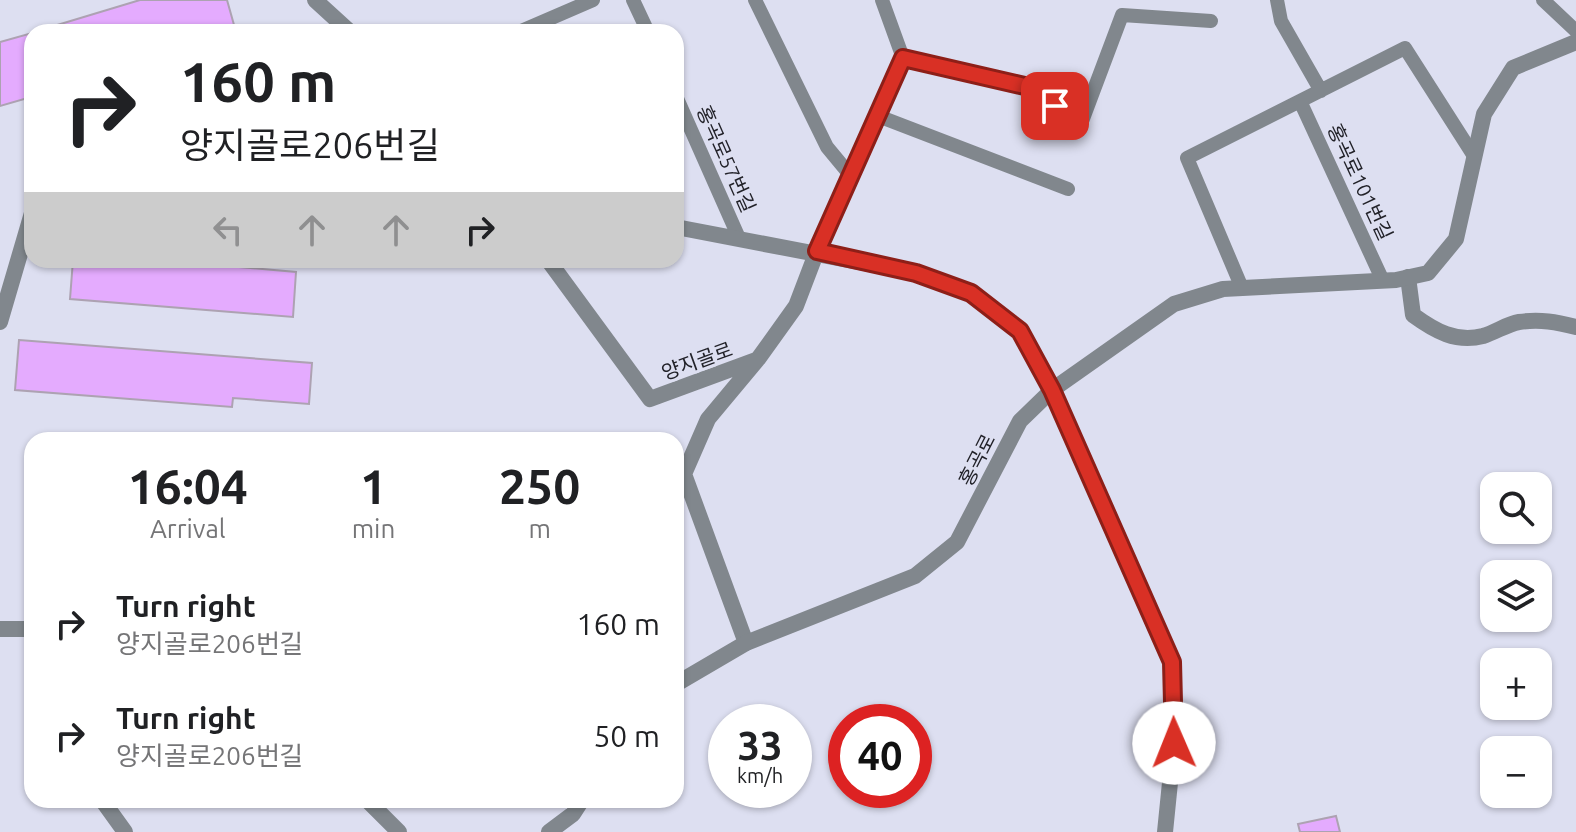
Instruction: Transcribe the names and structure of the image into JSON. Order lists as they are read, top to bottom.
{
  "streets": {
    "street": ["양지골로", "홍곡로"],
    "lane": ["홍곡로57번길", "홍곡로101번길"]
  },
  "crossings": [
    ["홍곡로101번길", "홍곡로"]
  ],
  "page": {
    "turn": ["160 m", "양지골로206번길"],
    "eta": [
      "16:04",
      "Arrival",
      "1",
      "min",
      "250",
      "m"
    ],
    "map_buttons": ["+", "−"],
    "list": [
      {
        "name": "Turn right",
        "note": "양지골로206번길",
        "value": "160 m"
      },
      {
        "name": "Turn right",
        "note": "양지골로206번길",
        "value": "50 m"
      }
    ],
    "speed": "33 km/h",
    "limit": "40"
  }
}
